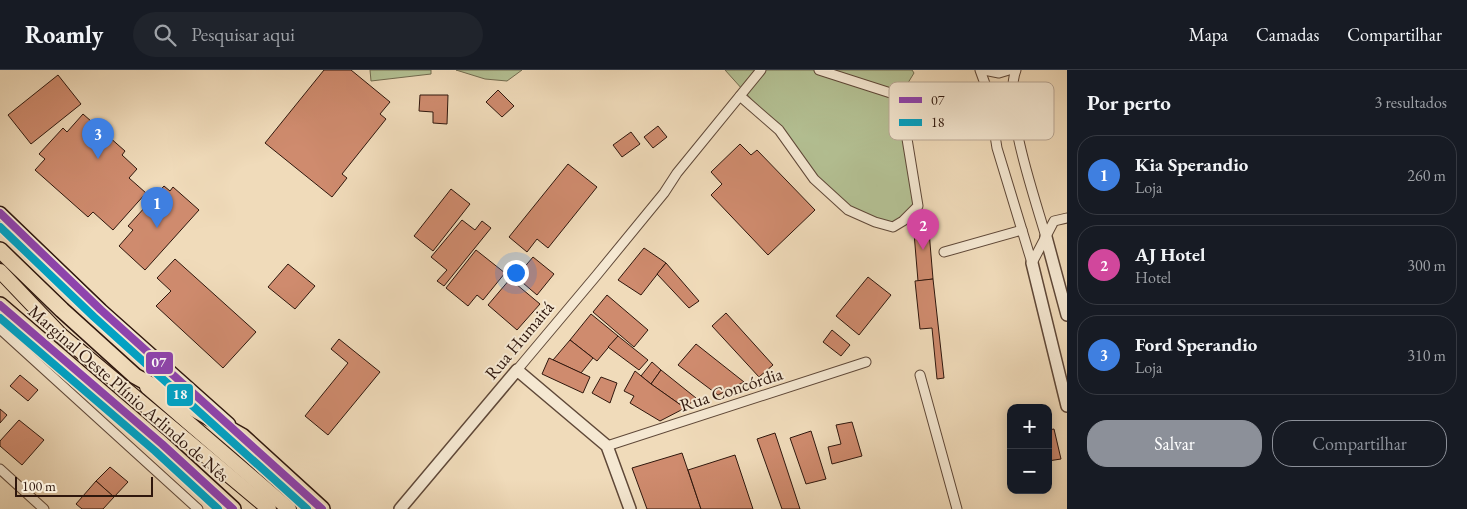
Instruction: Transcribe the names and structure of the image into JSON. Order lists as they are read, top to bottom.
{
  "streets": {
    "highway": ["Marginal Oeste Plínio Arlindo de Nês"],
    "street": ["Rua Humaitá", "Rua Concórdia"]
  },
  "lines": ["transit line 07", "transit line 18"],
  "legend": ["07", "18"],
  "scale_bar": "100 m",
  "page": {
    "header": "Roamly",
    "search": "Pesquisar aqui",
    "nav": ["Mapa", "Camadas", "Compartilhar"],
    "heading": ["Por perto", "3 resultados"],
    "pins": ["3", "1", "2"],
    "list": [
      {
        "mark": "1",
        "name": "Kia Sperandio",
        "note": "Loja",
        "value": "260 m"
      },
      {
        "mark": "2",
        "name": "AJ Hotel",
        "note": "Hotel",
        "value": "300 m"
      },
      {
        "mark": "3",
        "name": "Ford Sperandio",
        "note": "Loja",
        "value": "310 m"
      }
    ],
    "map_buttons": ["+", "−"],
    "buttons": ["Salvar", "Compartilhar"],
    "scale": "100 m"
  }
}
